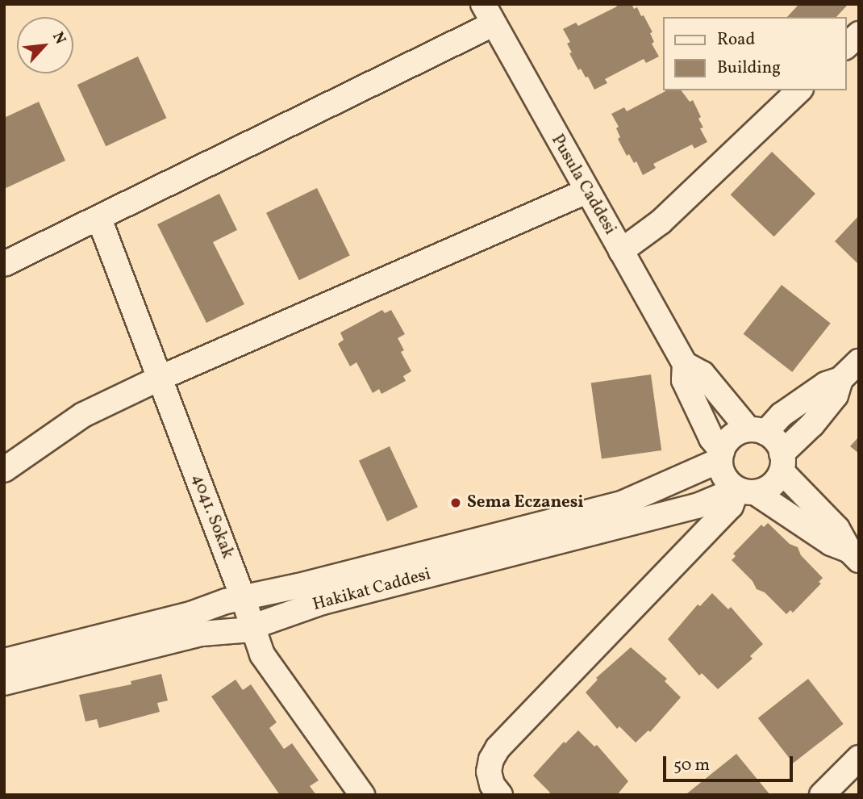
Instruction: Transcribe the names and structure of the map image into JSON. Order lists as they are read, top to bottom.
{
  "streets": {
    "street": ["Pusula Caddesi", "4041. Sokak", "Hakikat Caddesi"]
  },
  "crossings": [
    ["Pusula Caddesi", "Hakikat Caddesi"],
    ["4041. Sokak", "Hakikat Caddesi"]
  ],
  "places": ["Sema Eczanesi"],
  "legend": ["Road", "Building"],
  "scale_bar": "50 m",
  "north": "top right"
}
